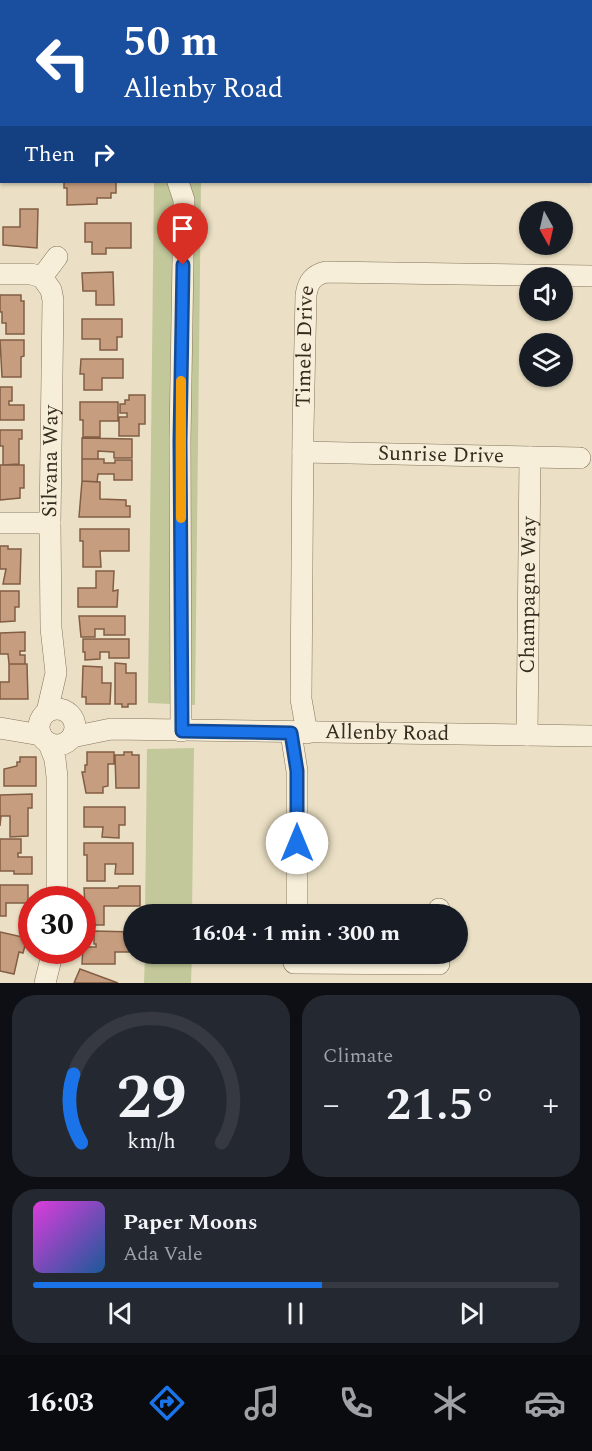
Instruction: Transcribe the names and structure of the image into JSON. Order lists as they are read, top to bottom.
{
  "streets": {
    "street": [
      "Timele Drive",
      "Sunrise Drive",
      "Silvana Way",
      "Champagne Way",
      "Allenby Road"
    ]
  },
  "crossings": [
    ["Timele Drive", "Sunrise Drive"],
    ["Timele Drive", "Allenby Road"],
    ["Sunrise Drive", "Champagne Way"],
    ["Silvana Way", "Allenby Road"],
    ["Champagne Way", "Allenby Road"]
  ],
  "north": "bottom",
  "page": {
    "turn": ["50 m", "Allenby Road"],
    "then": "Then",
    "limit": "30",
    "trip": "16:04 · 1 min · 300 m",
    "tile": "Climate",
    "heat": ["−", "21.5°", "+"],
    "song": ["Paper Moons", "Ada Vale"],
    "tabs": "16:03",
    "gauge": ["29", "km/h"]
  }
}
